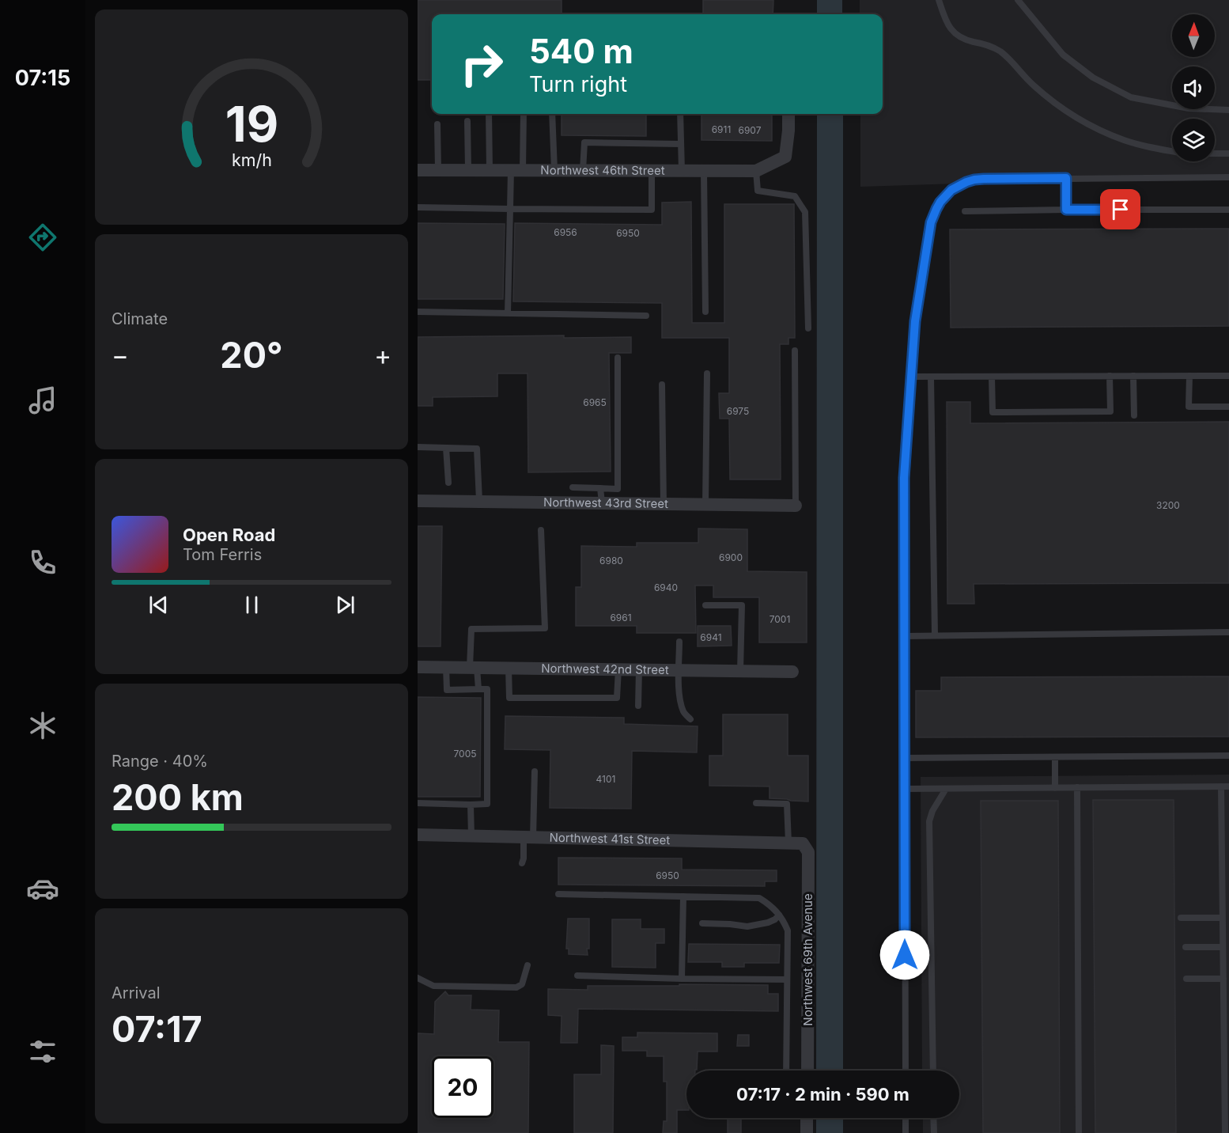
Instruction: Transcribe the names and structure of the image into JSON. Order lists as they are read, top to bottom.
{
  "streets": {
    "street": [
      "Northwest 46th Street",
      "Northwest 43rd Street",
      "Northwest 42nd Street",
      "Northwest 41st Street",
      "Northwest 69th Avenue"
    ]
  },
  "crossings": [
    ["Northwest 41st Street", "Northwest 69th Avenue"]
  ],
  "house_numbers": [
    "6911",
    "6907",
    "6956",
    "6950",
    "6965",
    "6975",
    "3200",
    "6900",
    "6980",
    "6940",
    "6961",
    "7001",
    "6941",
    "7005",
    "4101",
    "6950"
  ],
  "north": "top",
  "page": {
    "tabs": "07:15",
    "turn": ["540 m", "Turn right"],
    "tile": [
      "Climate",
      ["Range · 40%", "200 km"],
      ["Arrival", "07:17"]
    ],
    "heat": ["−", "20°", "+"],
    "song": ["Open Road", "Tom Ferris"],
    "limit": "20",
    "trip": "07:17 · 2 min · 590 m",
    "gauge": ["19", "km/h"]
  }
}
